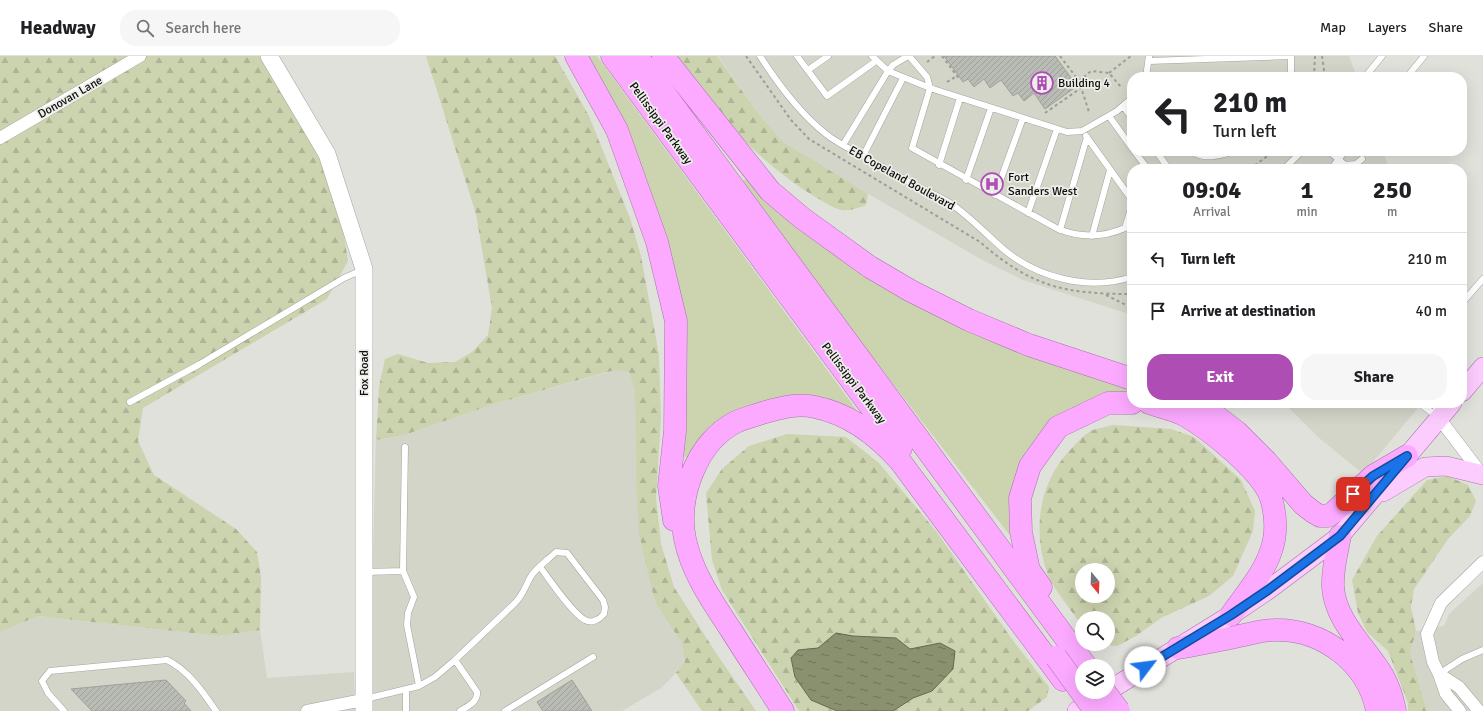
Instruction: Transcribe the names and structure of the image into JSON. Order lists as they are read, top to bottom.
{
  "streets": {
    "highway": ["Pellissippi Parkway"],
    "street": ["Donovan Lane", "Fox Road"],
    "lane": ["EB Copeland Boulevard"]
  },
  "places": {
    "building": ["Building 4"],
    "hospital": ["Fort Sanders West"]
  },
  "north": "bottom",
  "page": {
    "header": "Headway",
    "search": "Search here",
    "nav": ["Map", "Layers", "Share"],
    "turn": ["210 m", "Turn left"],
    "eta": [
      "09:04",
      "Arrival",
      "1",
      "min",
      "250",
      "m"
    ],
    "list": [
      {
        "name": "Turn left",
        "value": "210 m"
      },
      {
        "name": "Arrive at destination",
        "value": "40 m"
      }
    ],
    "buttons": ["Exit", "Share"]
  }
}
